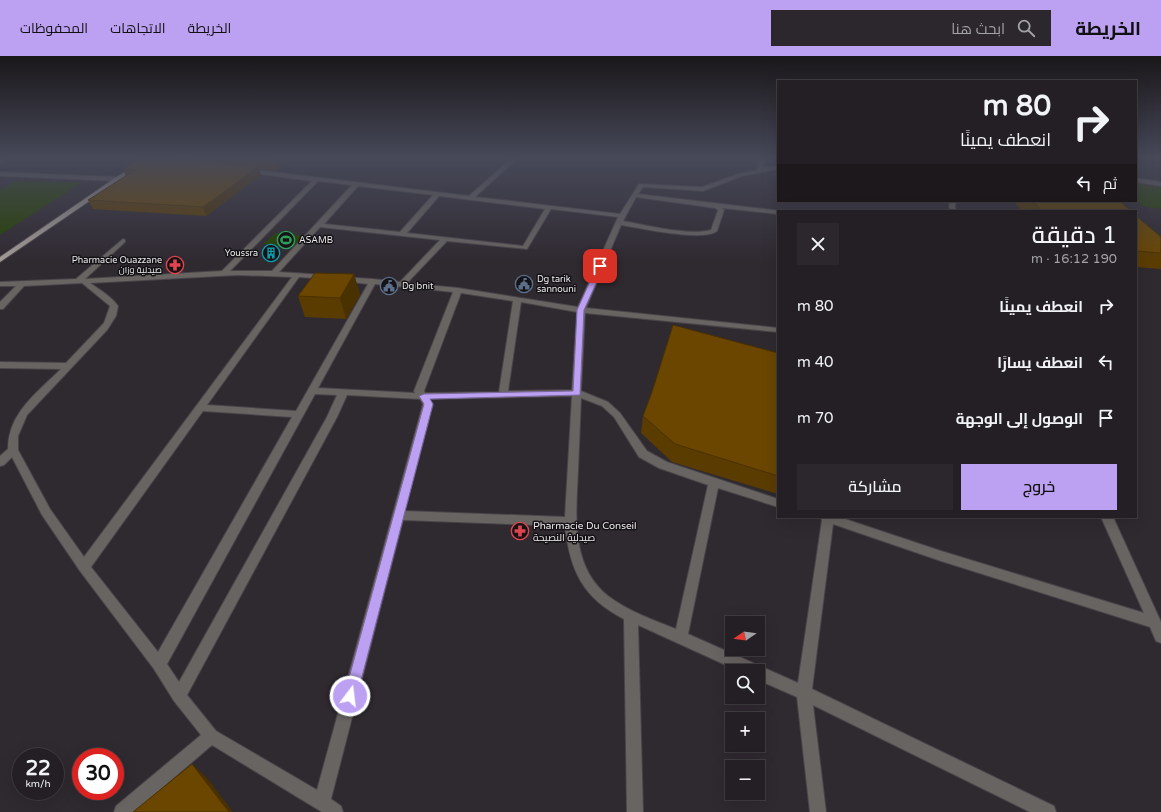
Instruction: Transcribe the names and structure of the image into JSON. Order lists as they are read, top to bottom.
{
  "places": {
    "sports": ["ASAMB"],
    "building": ["Youssra"],
    "pharmacy": ["Pharmacie Ouazzane صيدلية وزان", "Pharmacie Du Conseil صيدلية النصيحة"],
    "public building": ["Dg tarik sannouni", "Dg bnit"]
  },
  "north": "left",
  "page": {
    "header": "الخريطة",
    "search": "ابحث هنا",
    "nav": ["الخريطة", "الاتجاهات", "المحفوظات"],
    "turn": ["80 m", "انعطف يمينًا"],
    "then": "ثم",
    "heading": ["1 دقيقة", "190 m · 16:12"],
    "list": [
      {
        "name": "انعطف يمينًا",
        "value": "80 m"
      },
      {
        "name": "انعطف يسارًا",
        "value": "40 m"
      },
      {
        "name": "الوصول إلى الوجهة",
        "value": "70 m"
      }
    ],
    "buttons": ["خروج", "مشاركة"],
    "map_buttons": ["+", "−"],
    "speed": "22 km/h",
    "limit": "30"
  }
}
